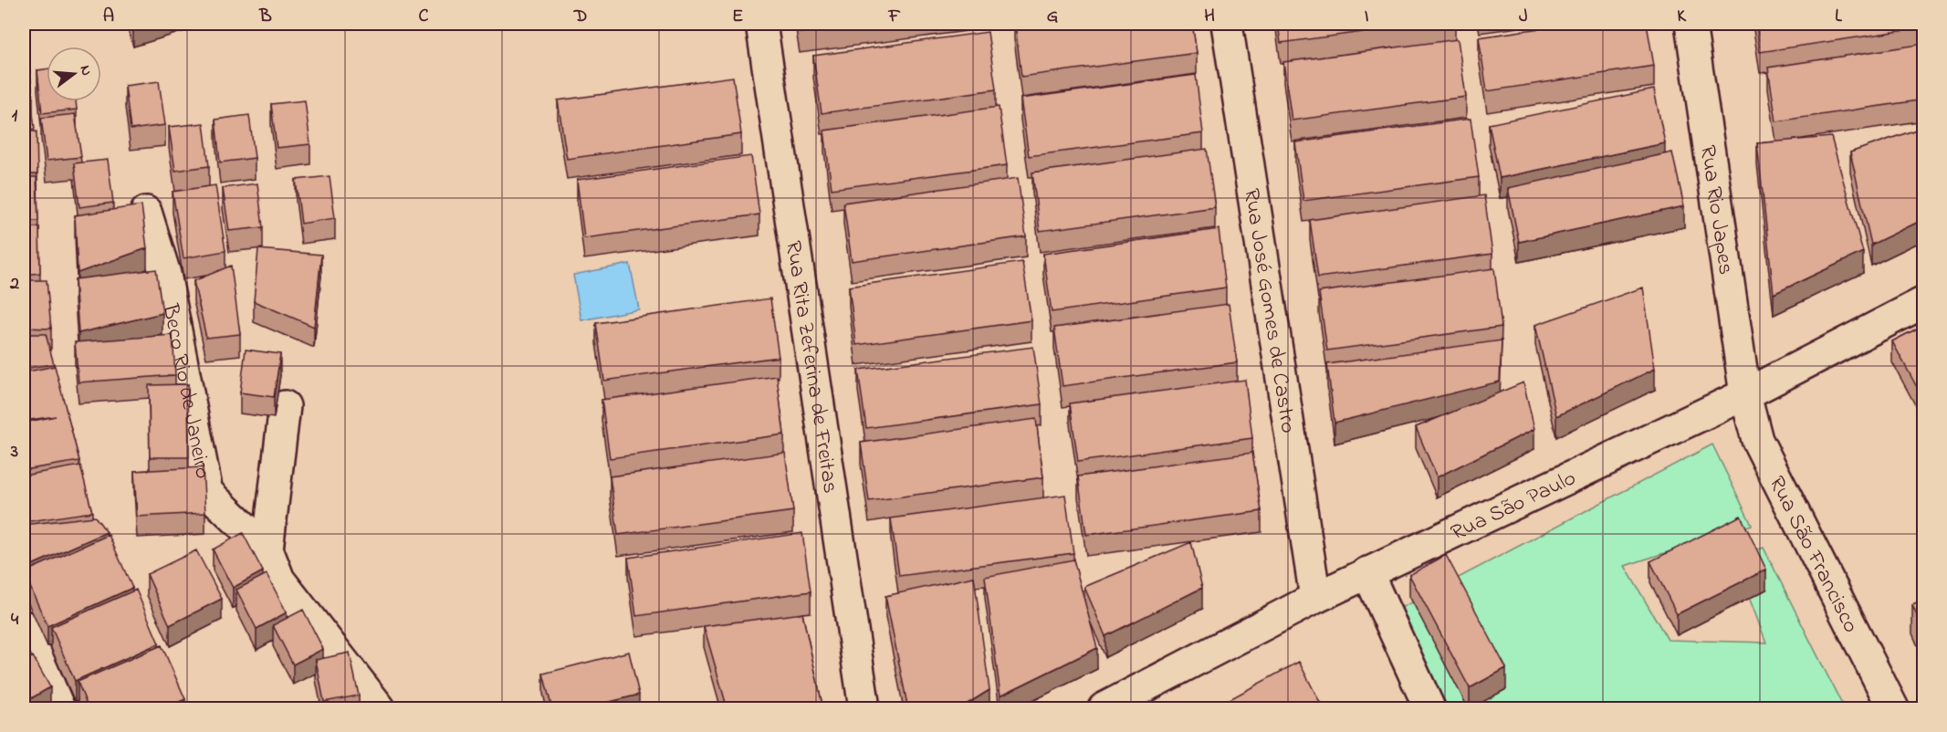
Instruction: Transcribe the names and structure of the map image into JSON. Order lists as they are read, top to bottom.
{
  "streets": {
    "street": [
      "Rua Rio Japes",
      "Rua José Gomes de Castro",
      "Rua Rita Zeferina de Freitas",
      "Beco Rio de Janeiro",
      "Rua São Paulo",
      "Rua São Francisco"
    ]
  },
  "crossings": [
    ["Rua Rio Japes", "Rua São Paulo"],
    ["Rua Rio Japes", "Rua São Francisco"],
    ["Rua José Gomes de Castro", "Rua São Paulo"],
    ["Rua São Paulo", "Rua São Francisco"]
  ],
  "north": "right",
  "grid": {
    "columns": [
      "A",
      "B",
      "C",
      "D",
      "E",
      "F",
      "G",
      "H",
      "I",
      "J",
      "K",
      "L"
    ],
    "rows": [
      "1",
      "2",
      "3",
      "4"
    ]
  }
}
